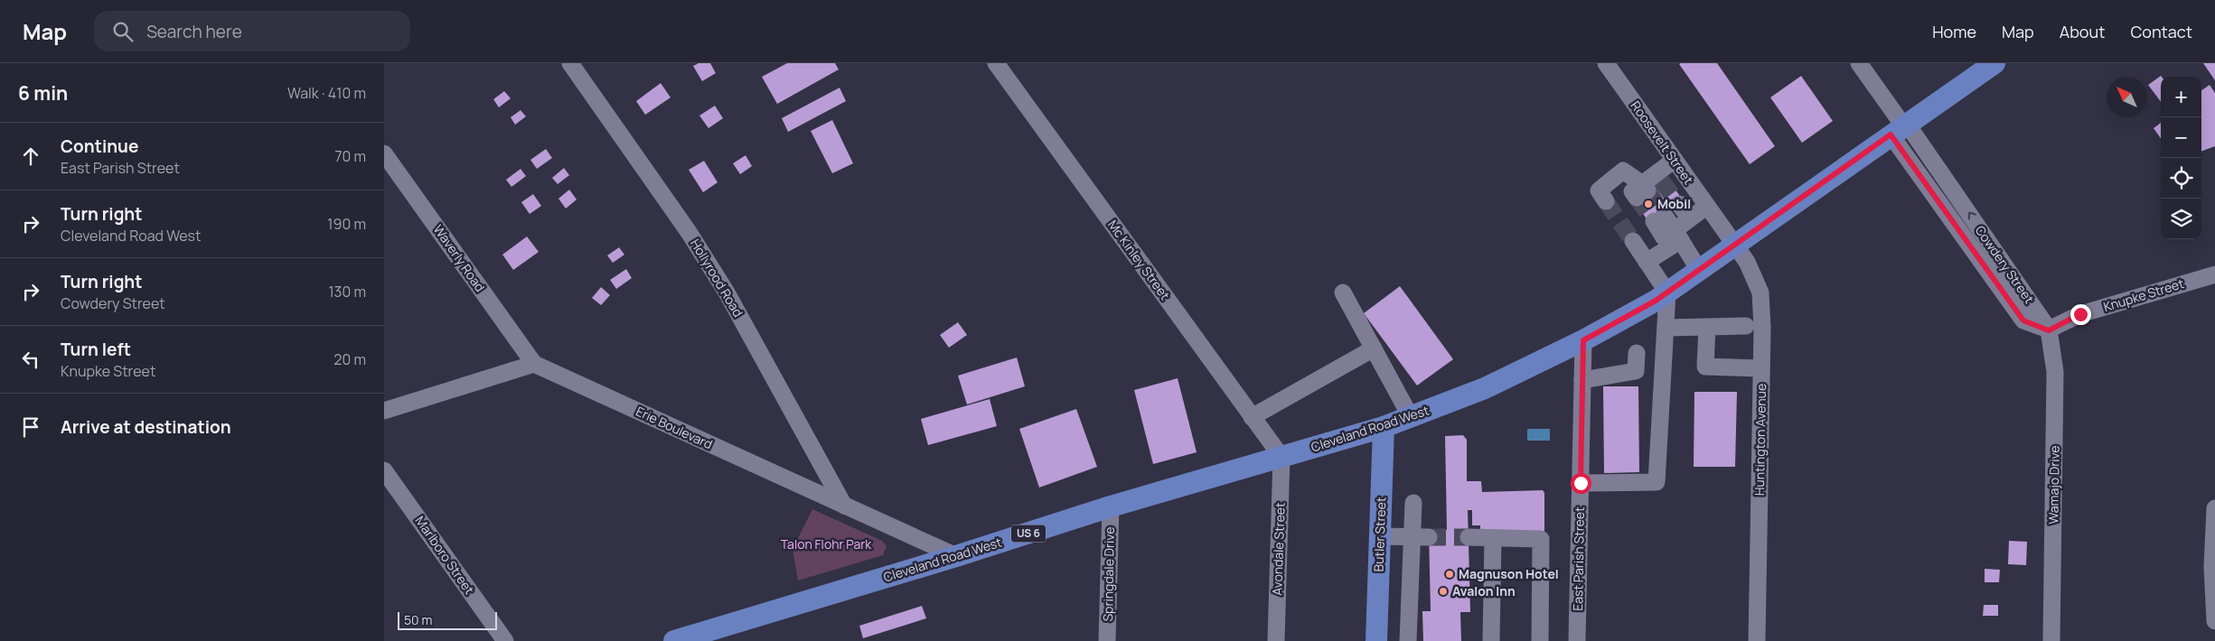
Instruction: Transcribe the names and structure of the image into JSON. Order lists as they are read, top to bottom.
{
  "streets": {
    "main road": ["Cleveland Road West", "US 6", "Butler Street"],
    "street": [
      "Roosevelt Street",
      "Waverly Road",
      "Mc Kinley Street",
      "Cowdery Street",
      "Hollyrood Road",
      "Knupke Street",
      "Erie Boulevard",
      "Huntington Avenue",
      "Wamajo Drive",
      "Avondale Street",
      "Marlboro Street",
      "East Parish Street",
      "Springdale Drive"
    ]
  },
  "crossings": [
    ["Roosevelt Street", "Cleveland Road West"],
    ["Roosevelt Street", "Huntington Avenue"],
    ["Waverly Road", "Erie Boulevard"],
    ["Mc Kinley Street", "Cleveland Road West"],
    ["Mc Kinley Street", "Avondale Street"],
    ["Cowdery Street", "Knupke Street"],
    ["Cowdery Street", "Cleveland Road West"],
    ["Cowdery Street", "Wamajo Drive"],
    ["Hollyrood Road", "Erie Boulevard"],
    ["Knupke Street", "Wamajo Drive"],
    ["Erie Boulevard", "Cleveland Road West"],
    ["Cleveland Road West", "Huntington Avenue"],
    ["Cleveland Road West", "Butler Street"],
    ["Cleveland Road West", "Avondale Street"],
    ["Cleveland Road West", "East Parish Street"],
    ["Cleveland Road West", "Springdale Drive"]
  ],
  "parks": ["Talon Flohr Park"],
  "places": ["Mobil", "Magnuson Hotel", "Avalon Inn"],
  "scale_bar": "50 m",
  "north": "top left",
  "page": {
    "header": "Map",
    "search": "Search here",
    "nav": [
      "Home",
      "Map",
      "About",
      "Contact"
    ],
    "heading": ["6 min", "Walk · 410 m"],
    "map_buttons": ["+", "−"],
    "list": [
      ["Continue", "East Parish Street", "70 m"],
      ["Turn right", "Cleveland Road West", "190 m"],
      ["Turn right", "Cowdery Street", "130 m"],
      ["Turn left", "Knupke Street", "20 m"],
      "Arrive at destination"
    ],
    "scale": "50 m"
  }
}
